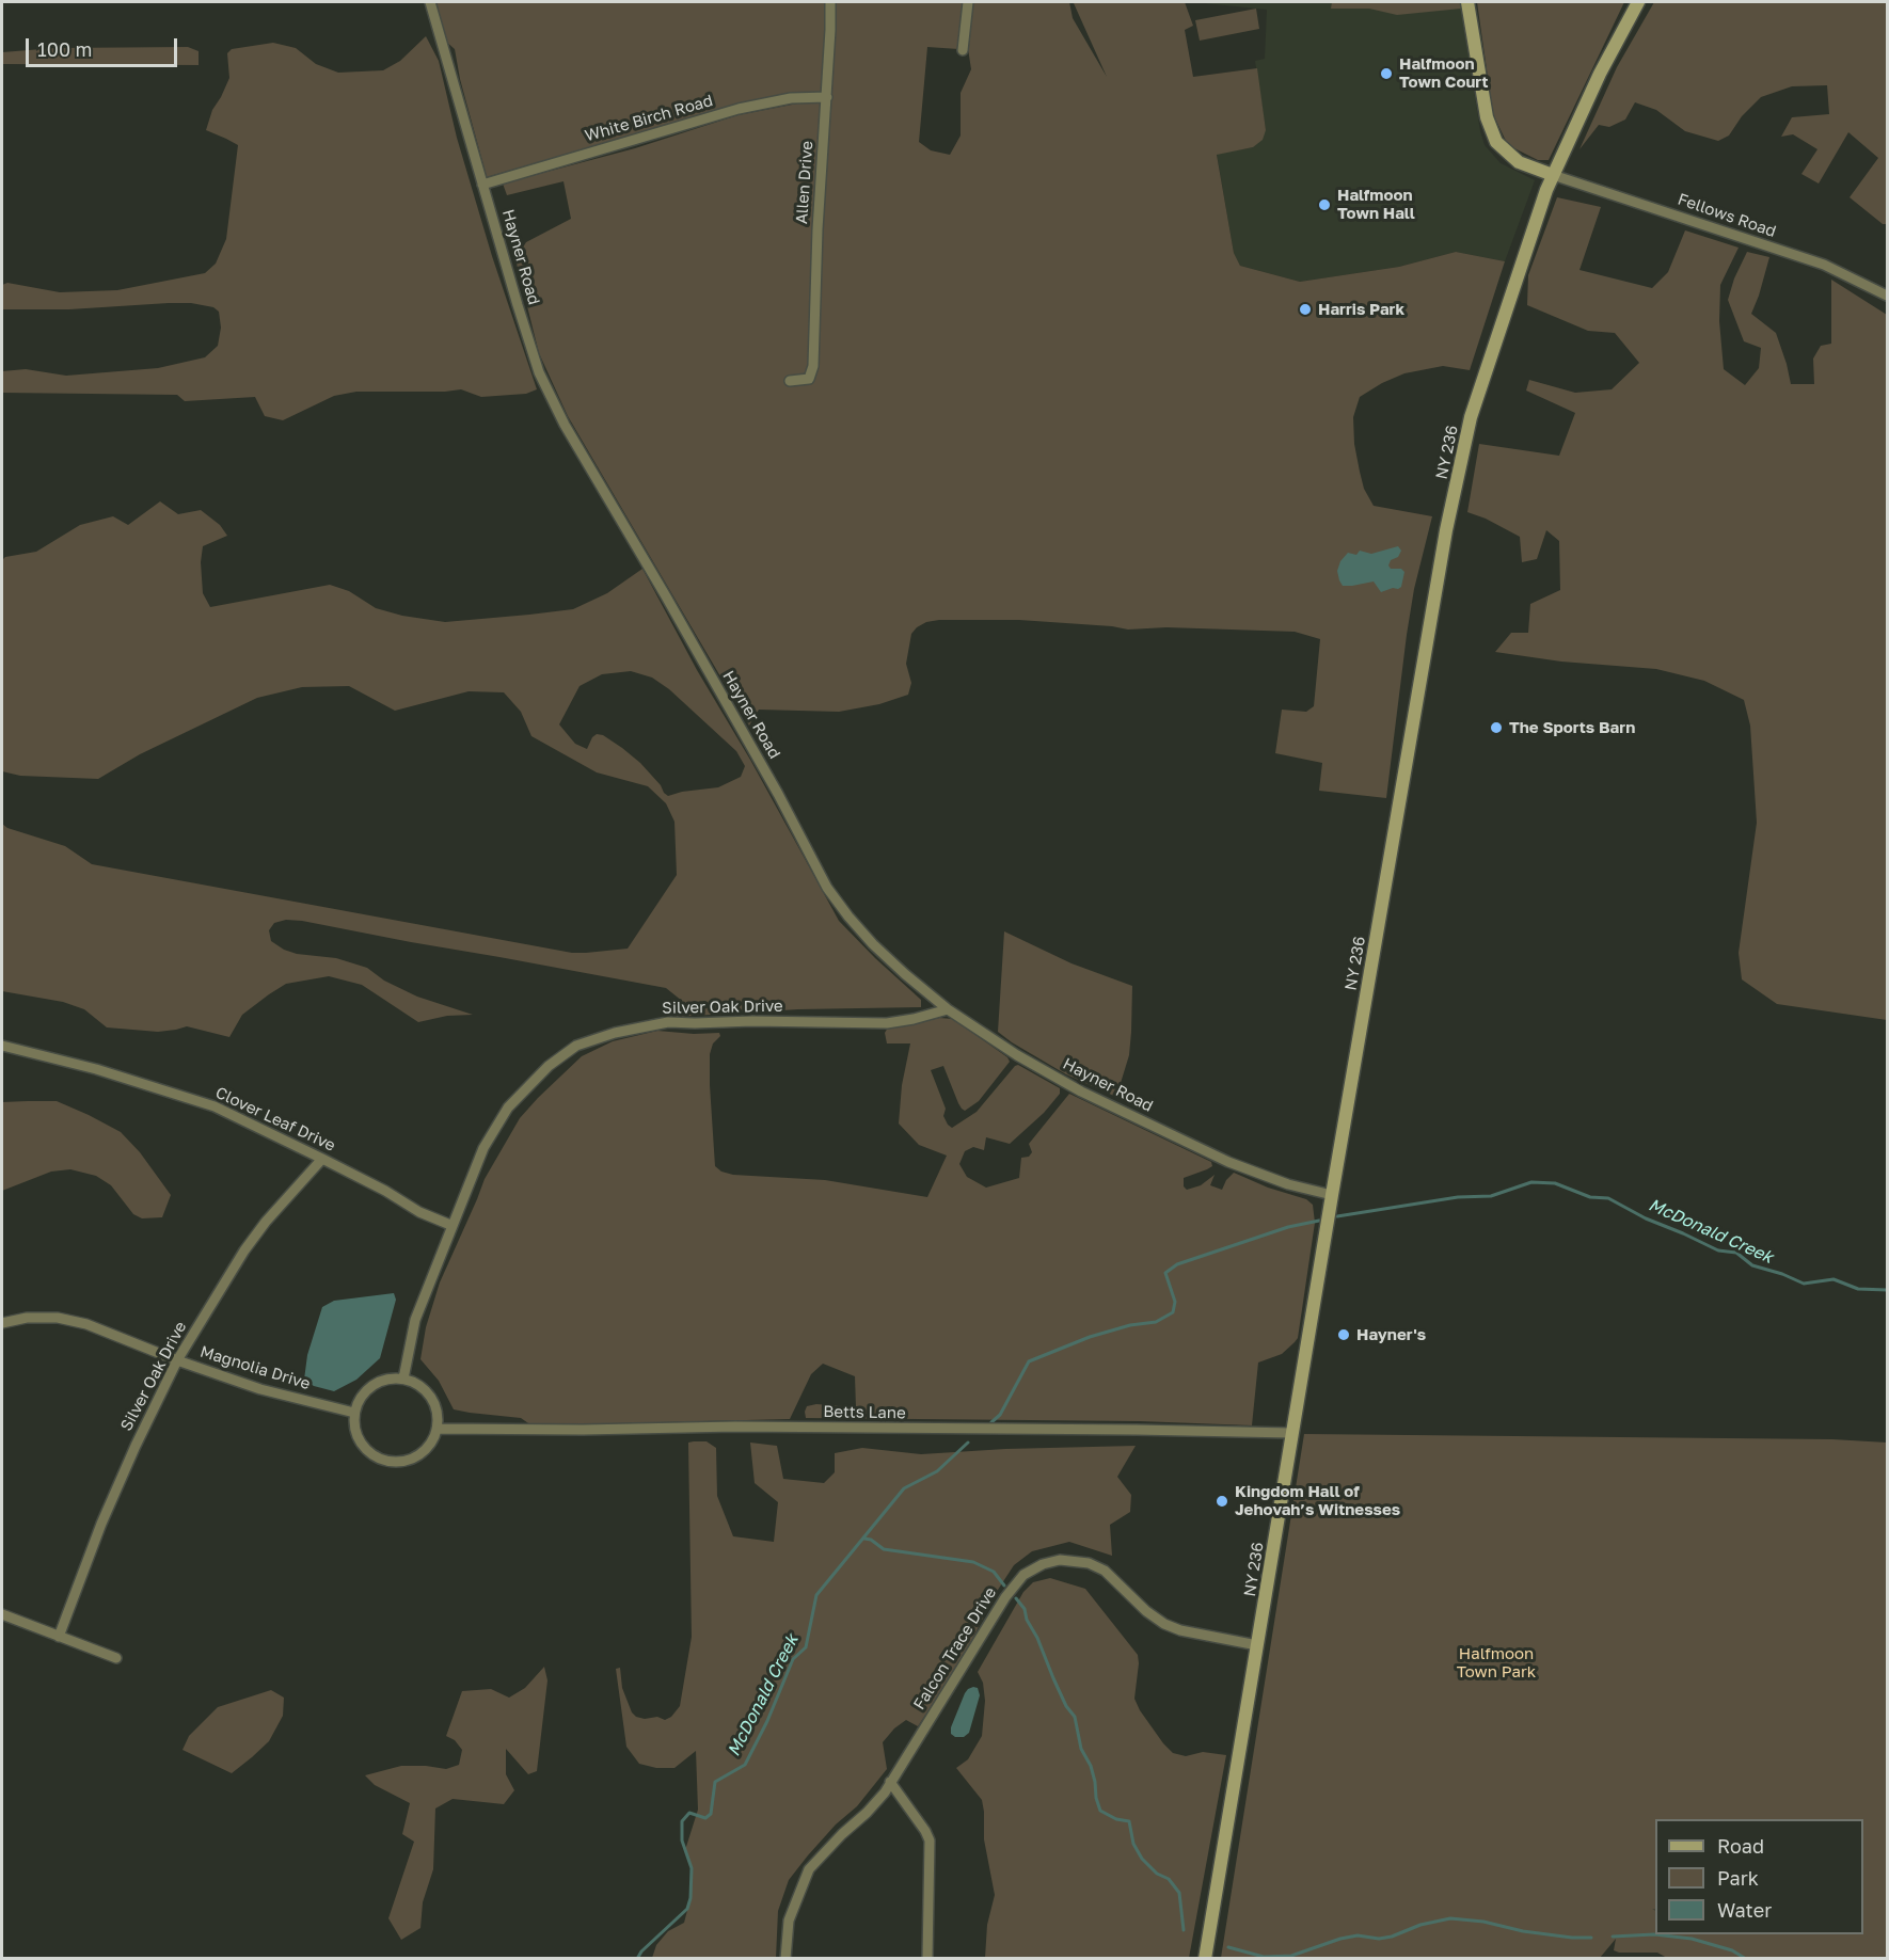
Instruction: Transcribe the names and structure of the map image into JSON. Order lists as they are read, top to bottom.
{
  "streets": {
    "main road": ["NY 236"],
    "street": [
      "White Birch Road",
      "Allen Drive",
      "Fellows Road",
      "Hayner Road",
      "Silver Oak Drive",
      "Clover Leaf Drive",
      "Magnolia Drive",
      "Betts Lane",
      "Falcon Trace Drive"
    ]
  },
  "crossings": [
    ["White Birch Road", "Allen Drive"],
    ["White Birch Road", "Hayner Road"],
    ["Fellows Road", "NY 236"],
    ["Hayner Road", "NY 236"],
    ["Hayner Road", "Silver Oak Drive"],
    ["NY 236", "Betts Lane"],
    ["NY 236", "Falcon Trace Drive"],
    ["Silver Oak Drive", "Clover Leaf Drive"],
    ["Silver Oak Drive", "Magnolia Drive"],
    ["Silver Oak Drive", "Betts Lane"],
    ["Magnolia Drive", "Betts Lane"]
  ],
  "water": ["McDonald Creek"],
  "parks": ["Halfmoon Town Park"],
  "places": [
    "Halfmoon Town Court",
    "Halfmoon Town Hall",
    "Harris Park",
    "The Sports Barn",
    "Hayner's",
    "Kingdom Hall of Jehovah’s Witnesses"
  ],
  "legend": ["Road", "Park", "Water"],
  "scale_bar": "100 m"
}
